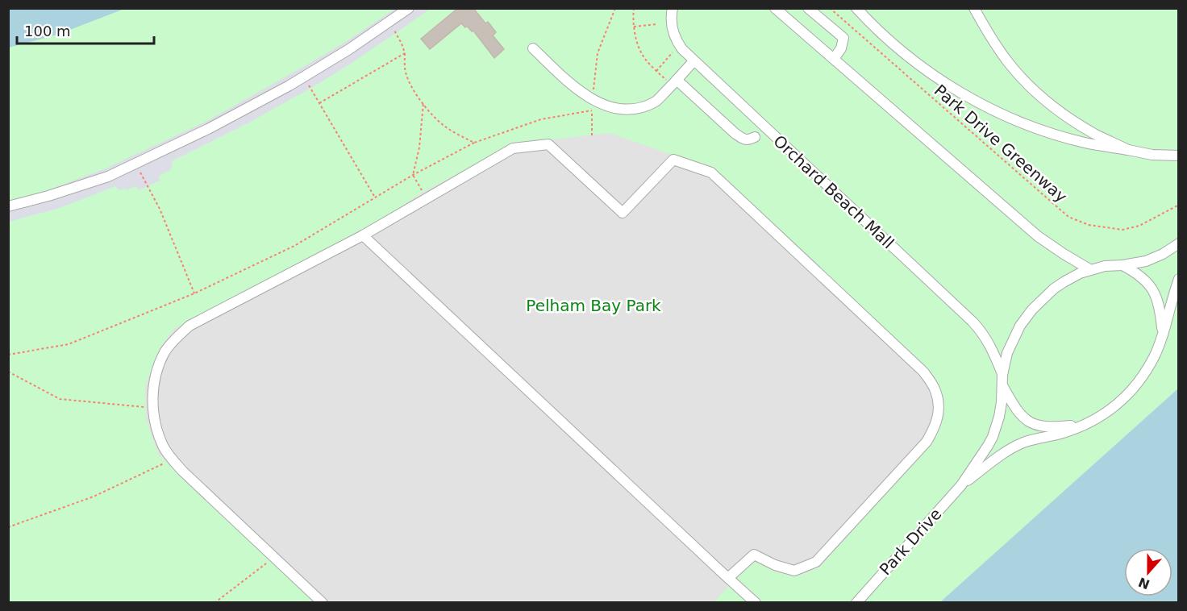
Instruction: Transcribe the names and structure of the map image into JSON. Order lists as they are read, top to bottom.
{
  "streets": {
    "street": ["Orchard Beach Mall", "Park Drive"],
    "path": ["Park Drive Greenway"]
  },
  "crossings": [
    ["Orchard Beach Mall", "Park Drive"]
  ],
  "parks": ["Pelham Bay Park"],
  "scale_bar": "100 m",
  "north": "bottom"
}
